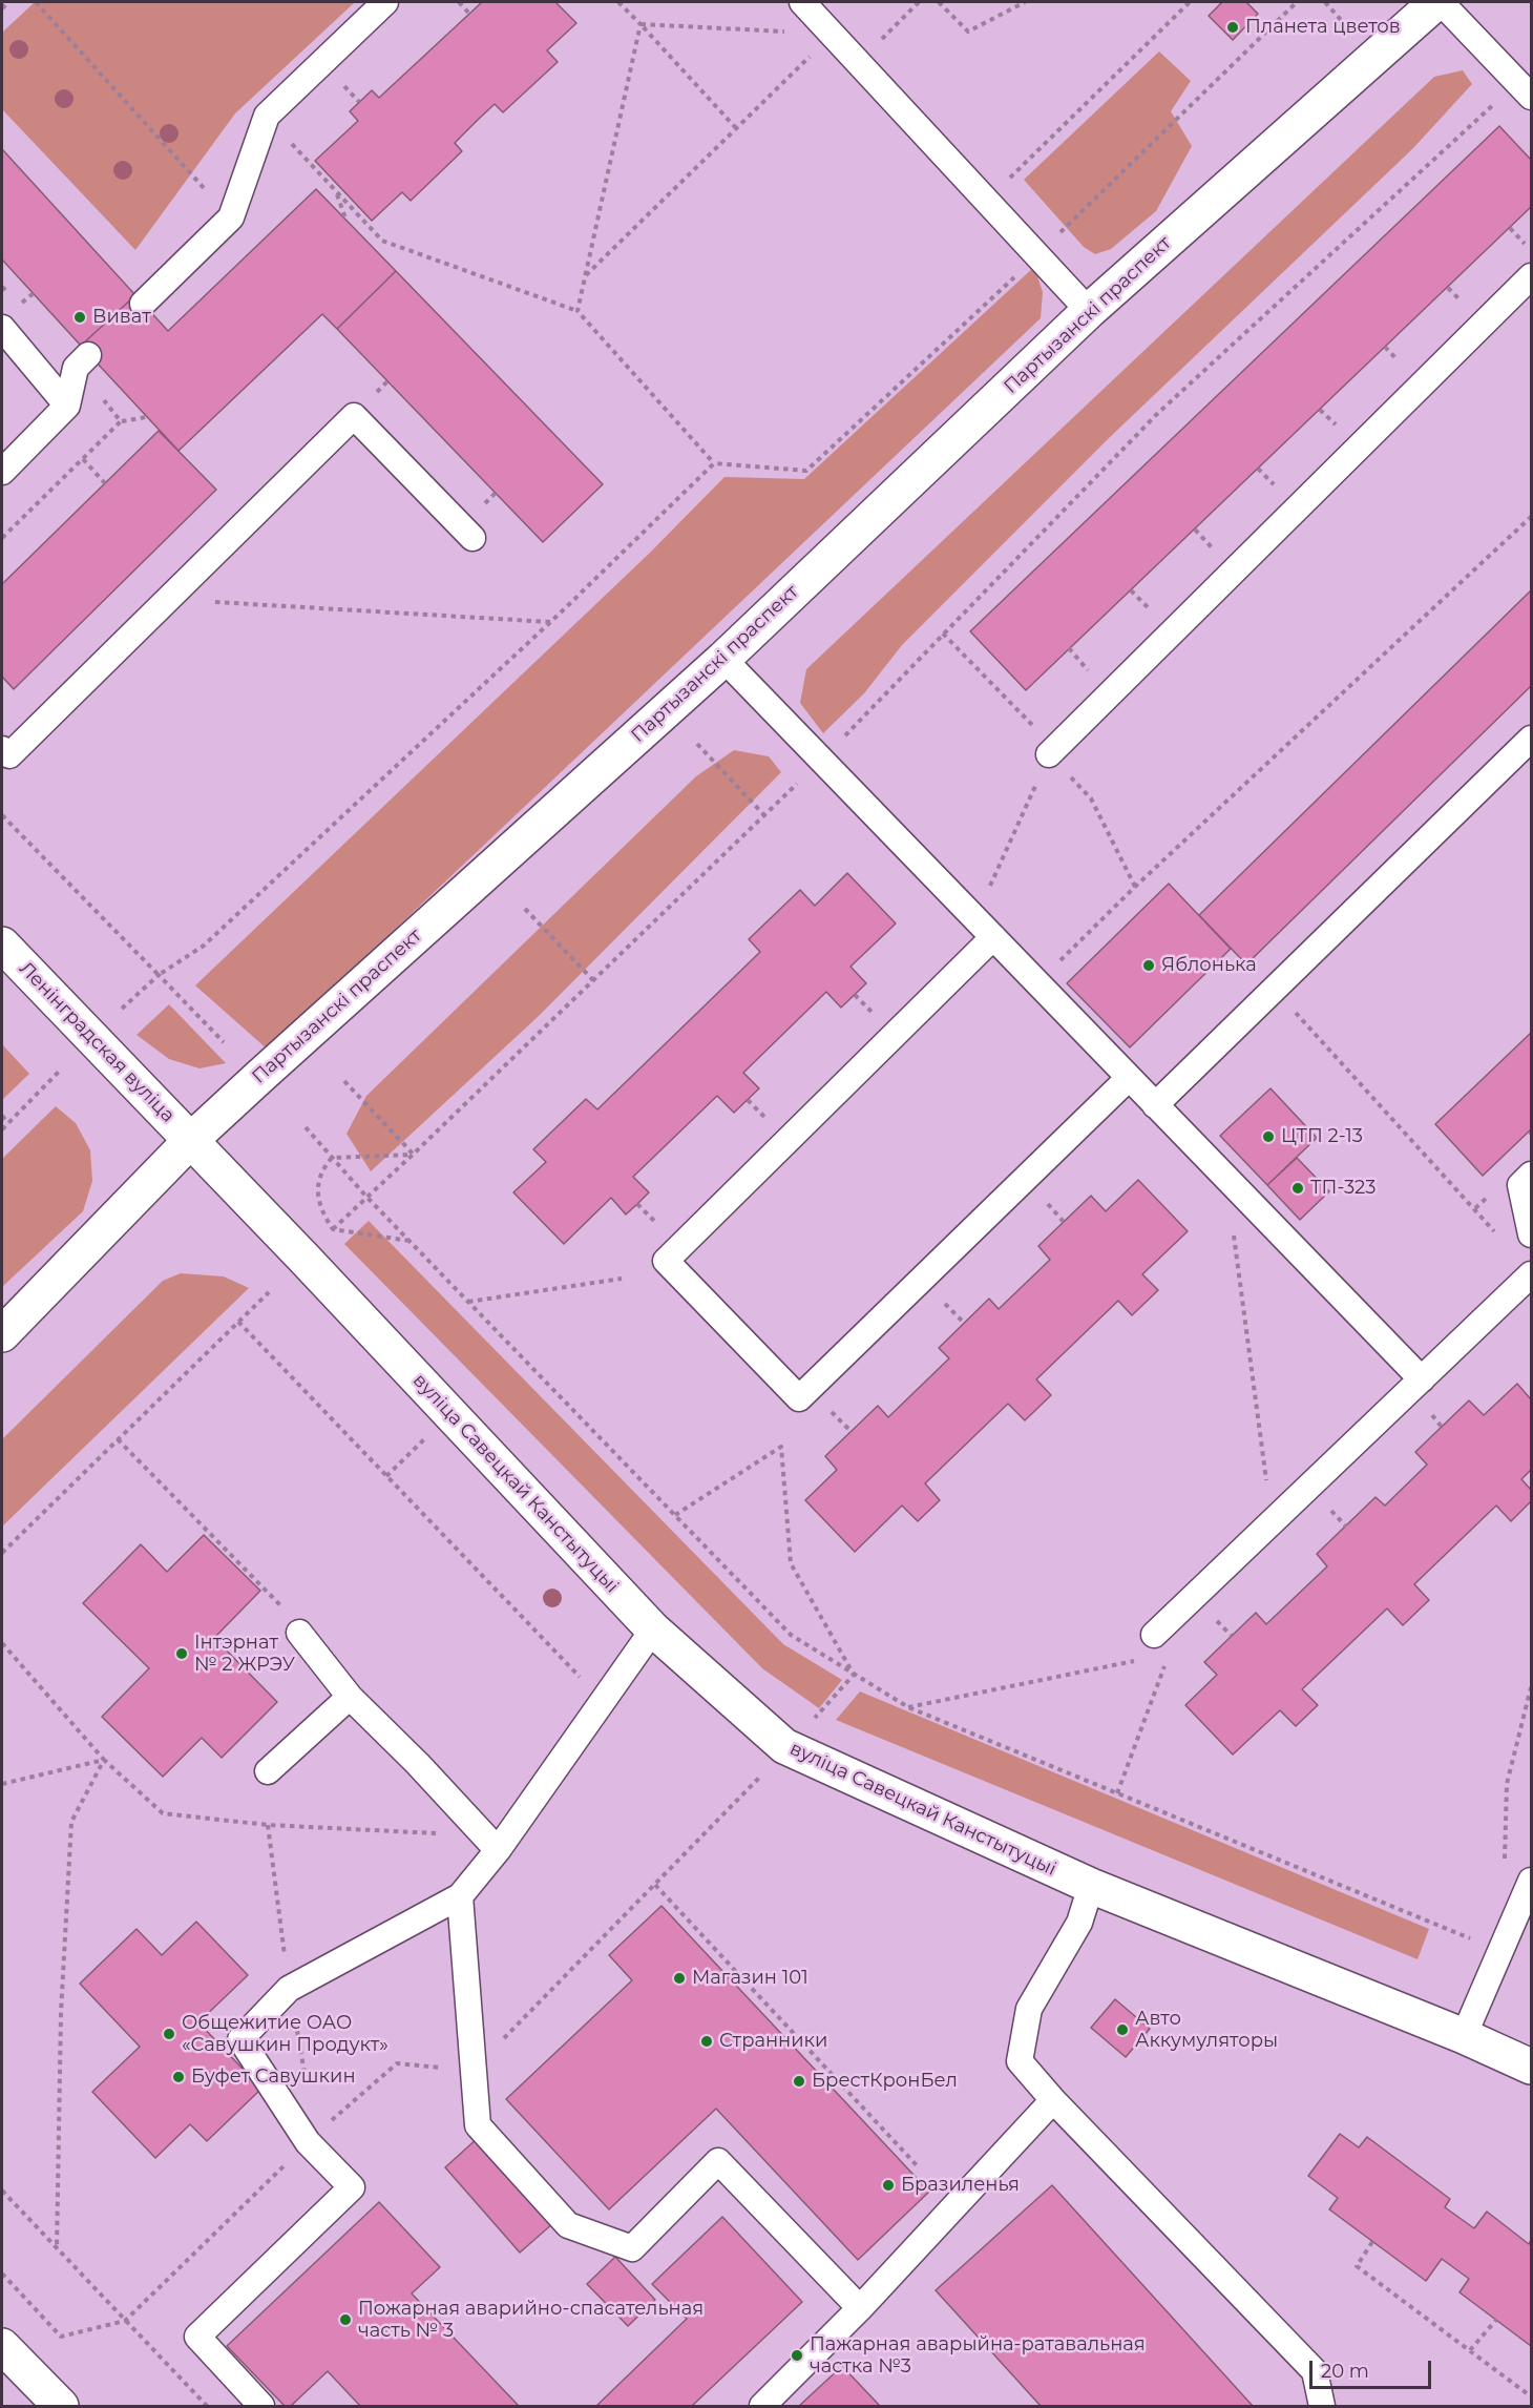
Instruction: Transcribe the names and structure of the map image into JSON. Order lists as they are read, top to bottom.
{
  "streets": {
    "main road": ["Партызанскі праспект", "Ленінградская вуліца", "вуліца Савецкай Канстытуцыі"]
  },
  "crossings": [
    ["Партызанскі праспект", "Ленінградская вуліца"],
    ["Партызанскі праспект", "вуліца Савецкай Канстытуцыі"],
    ["Ленінградская вуліца", "вуліца Савецкай Канстытуцыі"]
  ],
  "places": [
    "Планета цветов",
    "Виват",
    "Яблонька",
    "ЦТП 2-13",
    "ТП-323",
    "Інтэрнат № 2 ЖРЭУ",
    "Магазин 101",
    "Авто Аккумуляторы",
    "Общежитие ОАО «Савушкин Продукт»",
    "Странники",
    "Буфет Савушкин",
    "БрестКронБел",
    "Бразиленья",
    "Пожарная аварийно-спасательная часть № 3",
    "Пажарная аварыйна-ратавальная частка №3"
  ],
  "scale_bar": "20 m"
}
